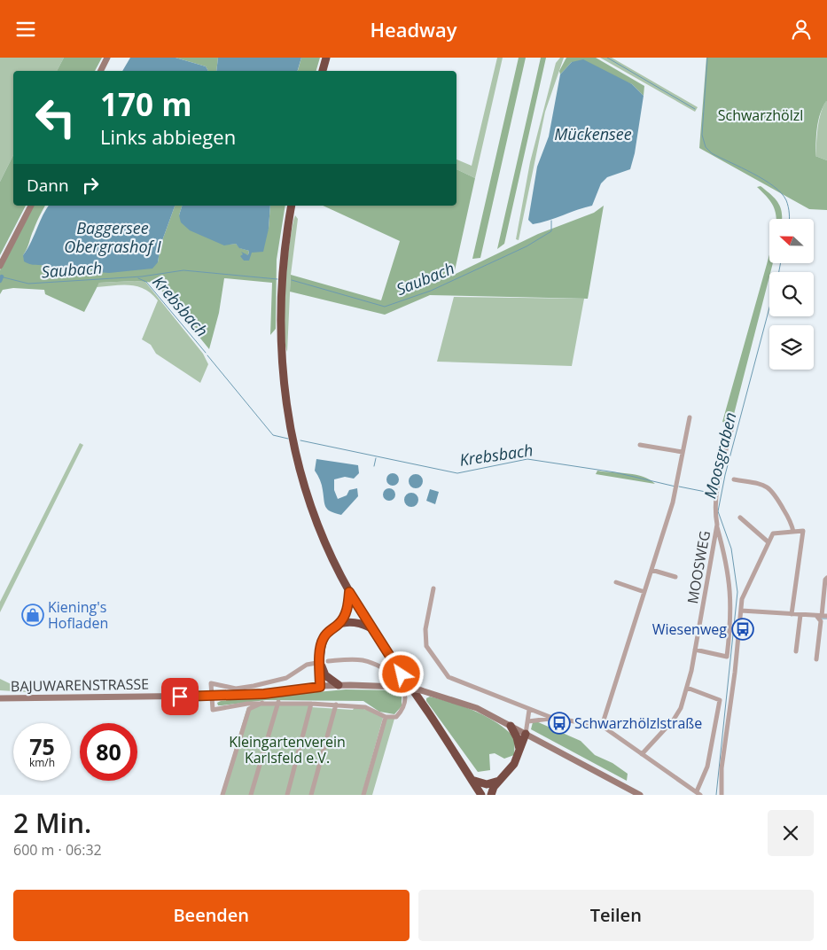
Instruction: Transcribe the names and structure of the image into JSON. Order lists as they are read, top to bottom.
{
  "streets": {
    "main road": ["BAJUWARENSTRASSE"],
    "street": ["MOOSWEG"]
  },
  "water": [
    "Mückensee",
    "Baggersee Obergrashof I",
    "Saubach",
    "Krebsbach",
    "Moosgraben"
  ],
  "parks": ["Schwarzhölzl", "Kleingartenverein Karlsfeld e.V."],
  "places": {
    "shop": ["Kiening's Hofladen"],
    "bus stop": ["Wiesenweg", "Schwarzhölzlstraße"]
  },
  "north": "left",
  "page": {
    "header": "Headway",
    "turn": ["170 m", "Links abbiegen"],
    "then": "Dann",
    "speed": "75 km/h",
    "limit": "80",
    "heading": ["2 Min.", "600 m · 06:32"],
    "buttons": ["Beenden", "Teilen"]
  }
}
